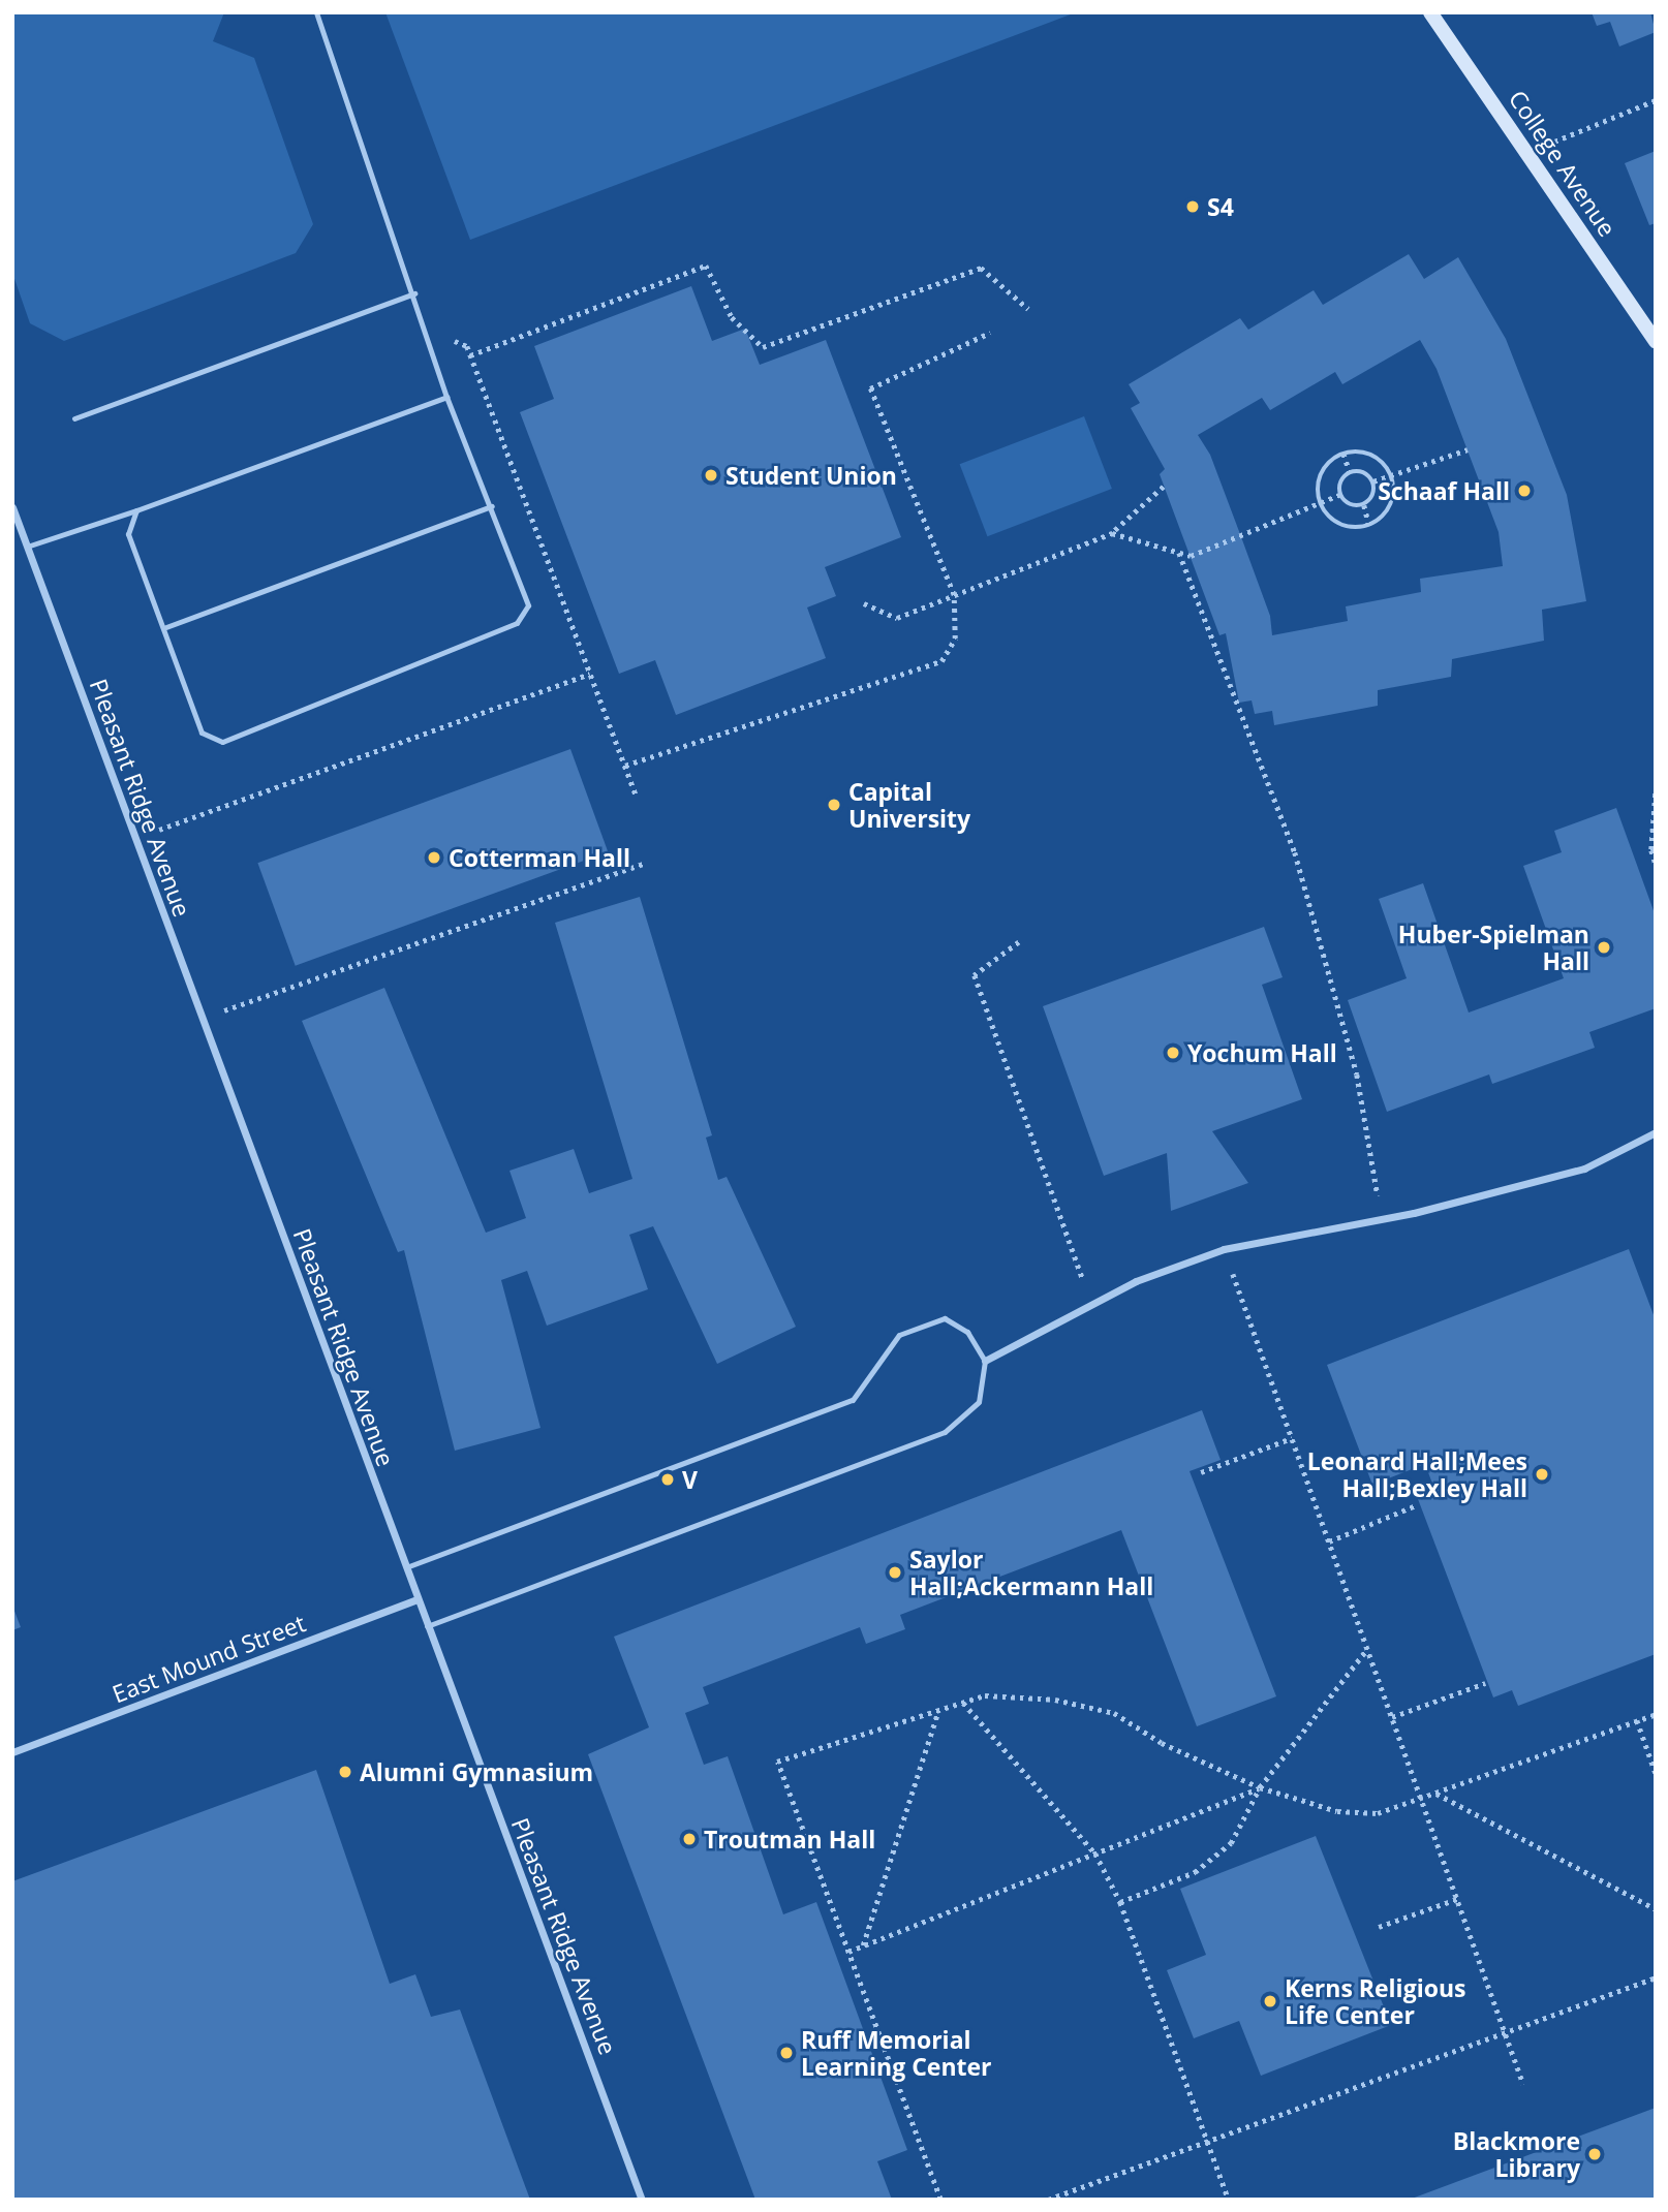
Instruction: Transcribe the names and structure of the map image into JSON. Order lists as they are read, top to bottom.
{
  "streets": {
    "main road": ["College Avenue"],
    "street": ["Pleasant Ridge Avenue", "East Mound Street"]
  },
  "crossings": [
    ["Pleasant Ridge Avenue", "East Mound Street"]
  ],
  "places": [
    "S4",
    "Student Union",
    "Schaaf Hall",
    "Capital University",
    "Cotterman Hall",
    "Huber-Spielman Hall",
    "Yochum Hall",
    "Leonard Hall;Mees Hall;Bexley Hall",
    "V",
    "Saylor Hall;Ackermann Hall",
    "Alumni Gymnasium",
    "Troutman Hall",
    "Kerns Religious Life Center",
    "Ruff Memorial Learning Center",
    "Blackmore Library"
  ]
}
